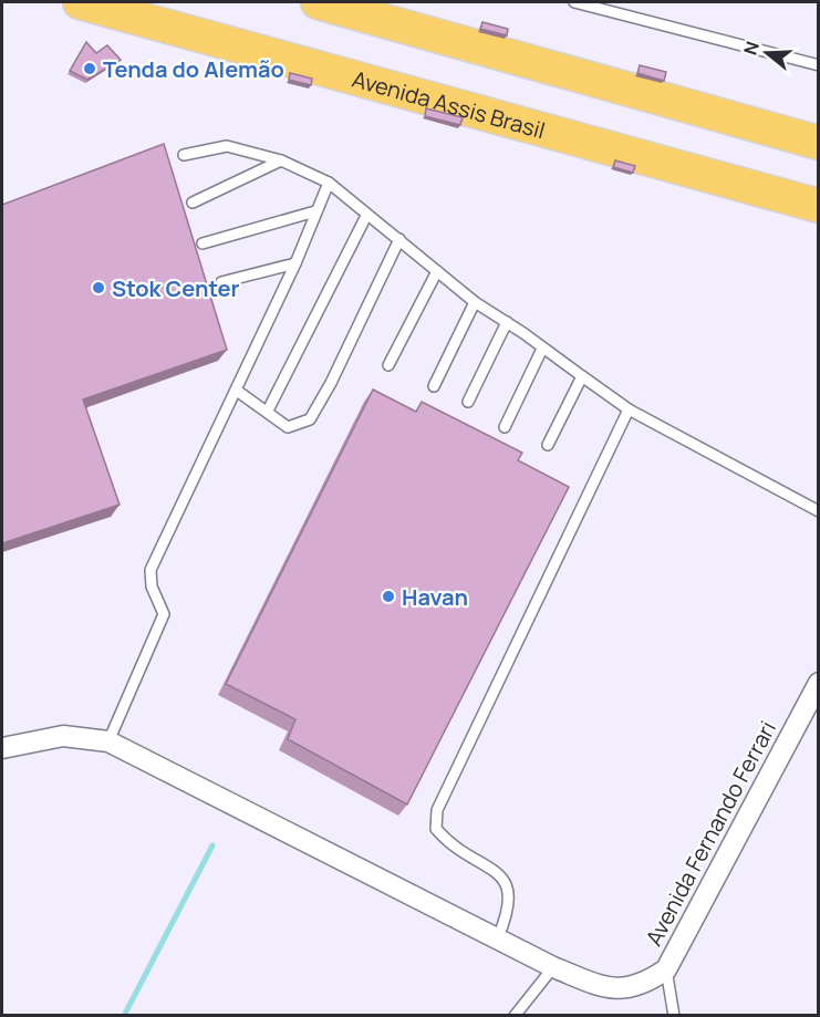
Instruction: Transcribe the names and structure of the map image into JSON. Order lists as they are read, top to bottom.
{
  "streets": {
    "main road": ["Avenida Assis Brasil"],
    "street": ["Avenida Fernando Ferrari"]
  },
  "places": ["Tenda do Alemão", "Stok Center", "Havan"],
  "north": "left"
}
